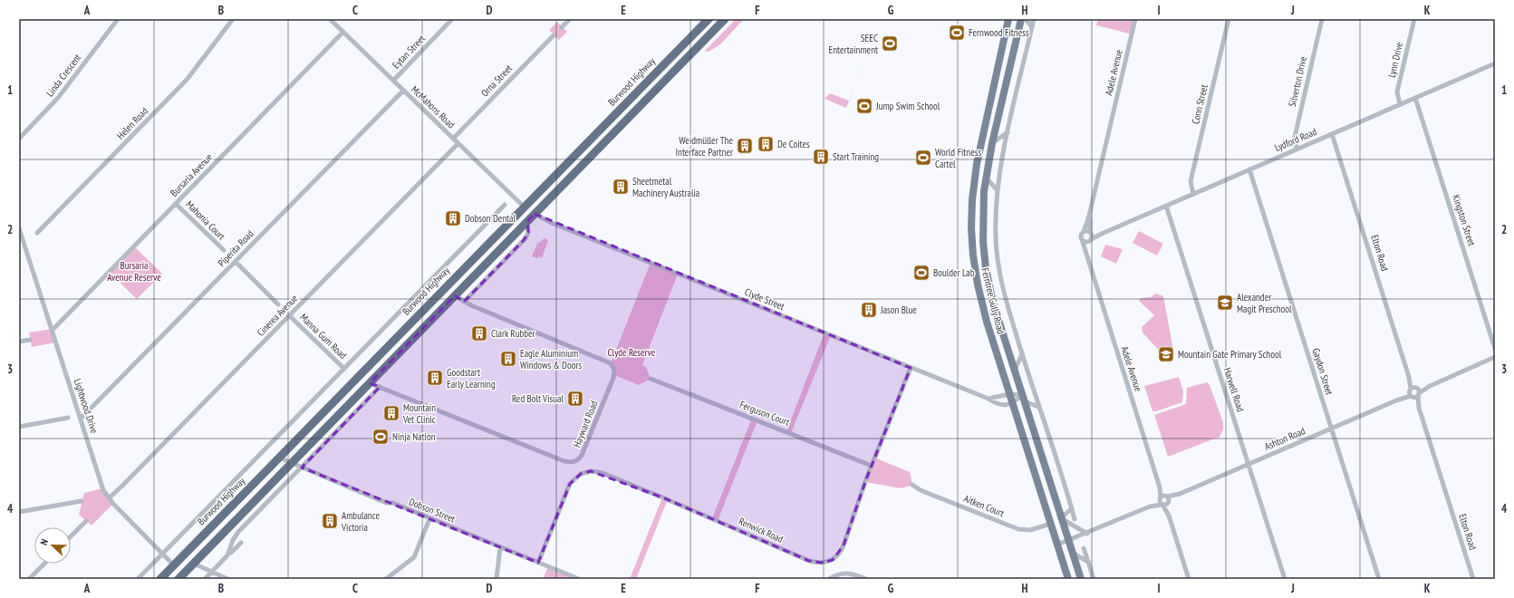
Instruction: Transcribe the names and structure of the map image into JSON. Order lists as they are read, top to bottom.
{
  "streets": {
    "highway": ["Burwood Highway"],
    "main road": ["Ferntree Gully Road"],
    "street": [
      "Eytan Street",
      "Lynn Drive",
      "Adele Avenue",
      "Linda Crescent",
      "Orna Street",
      "Silverton Drive",
      "Conn Street",
      "McMahons Road",
      "Helen Road",
      "Lydford Road",
      "Bursaria Avenue",
      "Mahonia Court",
      "Kingston Street",
      "Piperita Road",
      "Elton Road",
      "Clyde Street",
      "Cinerea Avenue",
      "Manna Gum Road",
      "Gaydon Street",
      "Harwell Road",
      "Lightwood Drive",
      "Ferguson Court",
      "Hayward Road",
      "Ashton Road",
      "Aitken Court",
      "Dobson Street",
      "Renwick Road"
    ]
  },
  "crossings": [
    ["Eytan Street", "McMahons Road"],
    ["Lynn Drive", "Lydford Road"],
    ["Adele Avenue", "Lydford Road"],
    ["Adele Avenue", "Ashton Road"],
    ["Orna Street", "McMahons Road"],
    ["Burwood Highway", "McMahons Road"],
    ["Burwood Highway", "Manna Gum Road"],
    ["Burwood Highway", "Lightwood Drive"],
    ["Burwood Highway", "Dobson Street"],
    ["Silverton Drive", "Lydford Road"],
    ["Conn Street", "Lydford Road"],
    ["McMahons Road", "Bursaria Avenue"],
    ["McMahons Road", "Piperita Road"],
    ["McMahons Road", "Cinerea Avenue"],
    ["Lydford Road", "Kingston Street"],
    ["Lydford Road", "Elton Road"],
    ["Lydford Road", "Gaydon Street"],
    ["Lydford Road", "Harwell Road"],
    ["Bursaria Avenue", "Mahonia Court"],
    ["Bursaria Avenue", "Lightwood Drive"],
    ["Piperita Road", "Lightwood Drive"],
    ["Elton Road", "Ashton Road"],
    ["Clyde Street", "Ferntree Gully Road"],
    ["Clyde Street", "Renwick Road"],
    ["Ferntree Gully Road", "Ashton Road"],
    ["Ferntree Gully Road", "Aitken Court"],
    ["Cinerea Avenue", "Manna Gum Road"],
    ["Cinerea Avenue", "Lightwood Drive"],
    ["Gaydon Street", "Ashton Road"],
    ["Harwell Road", "Ashton Road"],
    ["Ferguson Court", "Renwick Road"],
    ["Dobson Street", "Renwick Road"]
  ],
  "parks": ["Bursaria Avenue Reserve", "Clyde Reserve"],
  "places": {
    "sports": [
      "Fernwood Fitness",
      "SEEC Entertainment",
      "Jump Swim School",
      "World Fitness Cartel",
      "Boulder Lab",
      "Ninja Nation"
    ],
    "building": [
      "De Coites",
      "Weidmüller The Interface Partner",
      "Start Training",
      "Sheetmetal Machinery Australia",
      "Dobson Dental",
      "Jason Blue",
      "Clark Rubber",
      "Eagle Aluminium Windows & Doors",
      "Goodstart Early Learning",
      "Red Bolt Visual",
      "Mountain Vet Clinic",
      "Ambulance Victoria"
    ],
    "school or university": ["Alexander Magit Preschool", "Mountain Gate Primary School"]
  },
  "north": "left",
  "grid": {
    "columns": [
      "A",
      "B",
      "C",
      "D",
      "E",
      "F",
      "G",
      "H",
      "I",
      "J",
      "K"
    ],
    "rows": [
      "1",
      "2",
      "3",
      "4"
    ]
  }
}
